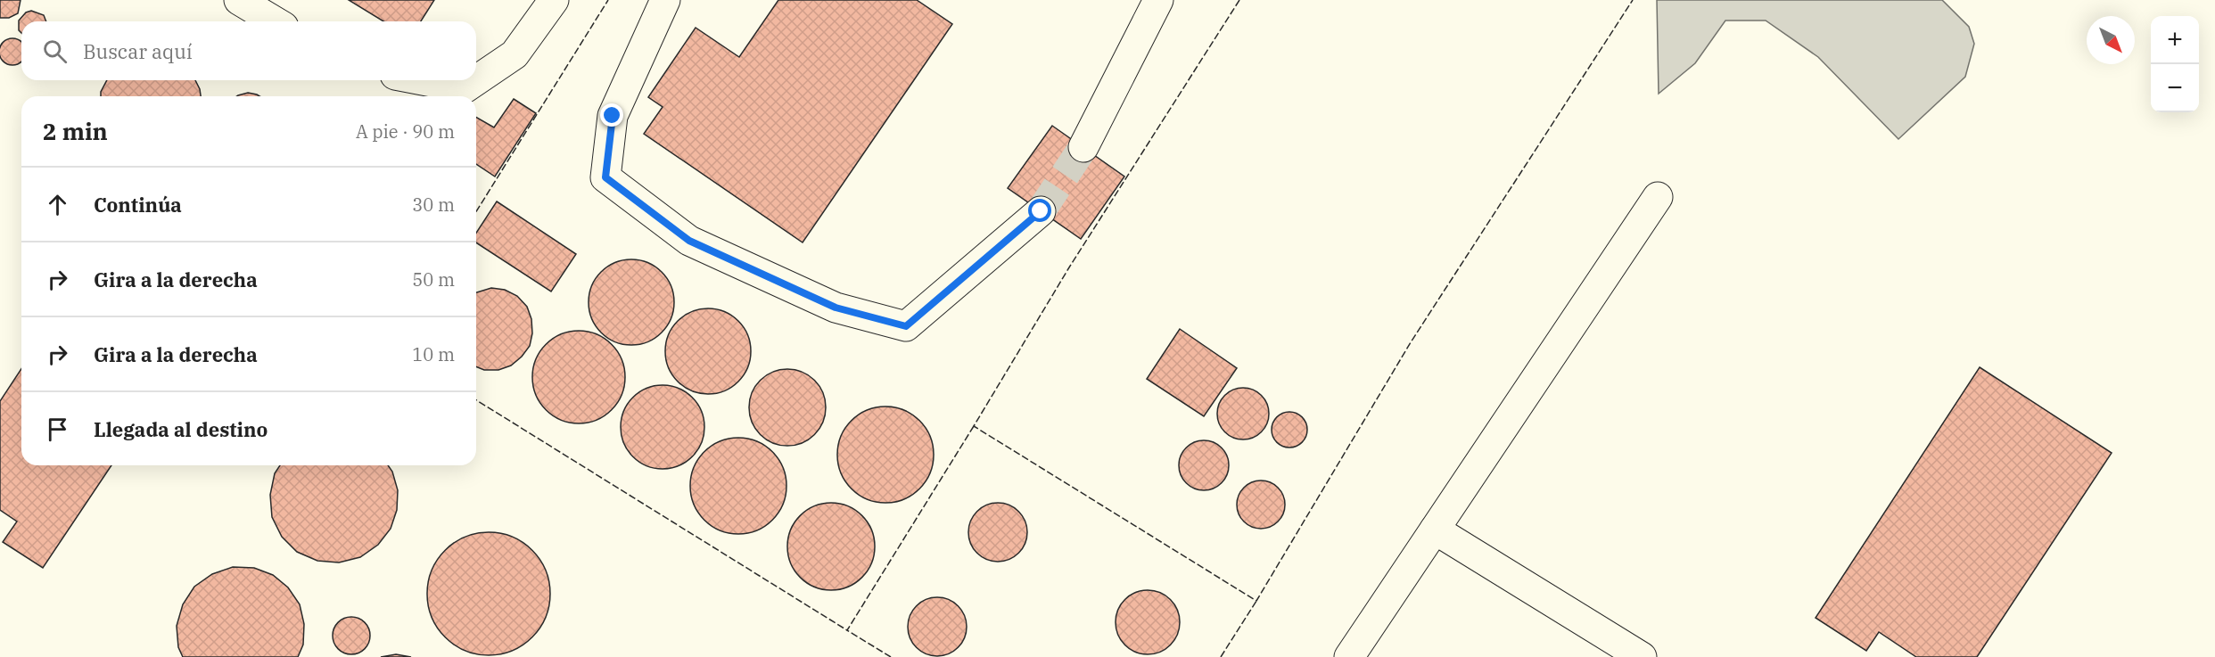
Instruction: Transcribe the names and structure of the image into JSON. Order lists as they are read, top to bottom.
{
  "north": "bottom right",
  "page": {
    "map_buttons": ["+", "−"],
    "search": "Buscar aquí",
    "heading": ["2 min", "A pie · 90 m"],
    "list": [
      ["Continúa", "30 m"],
      ["Gira a la derecha", "50 m"],
      ["Gira a la derecha", "10 m"],
      "Llegada al destino"
    ]
  }
}
